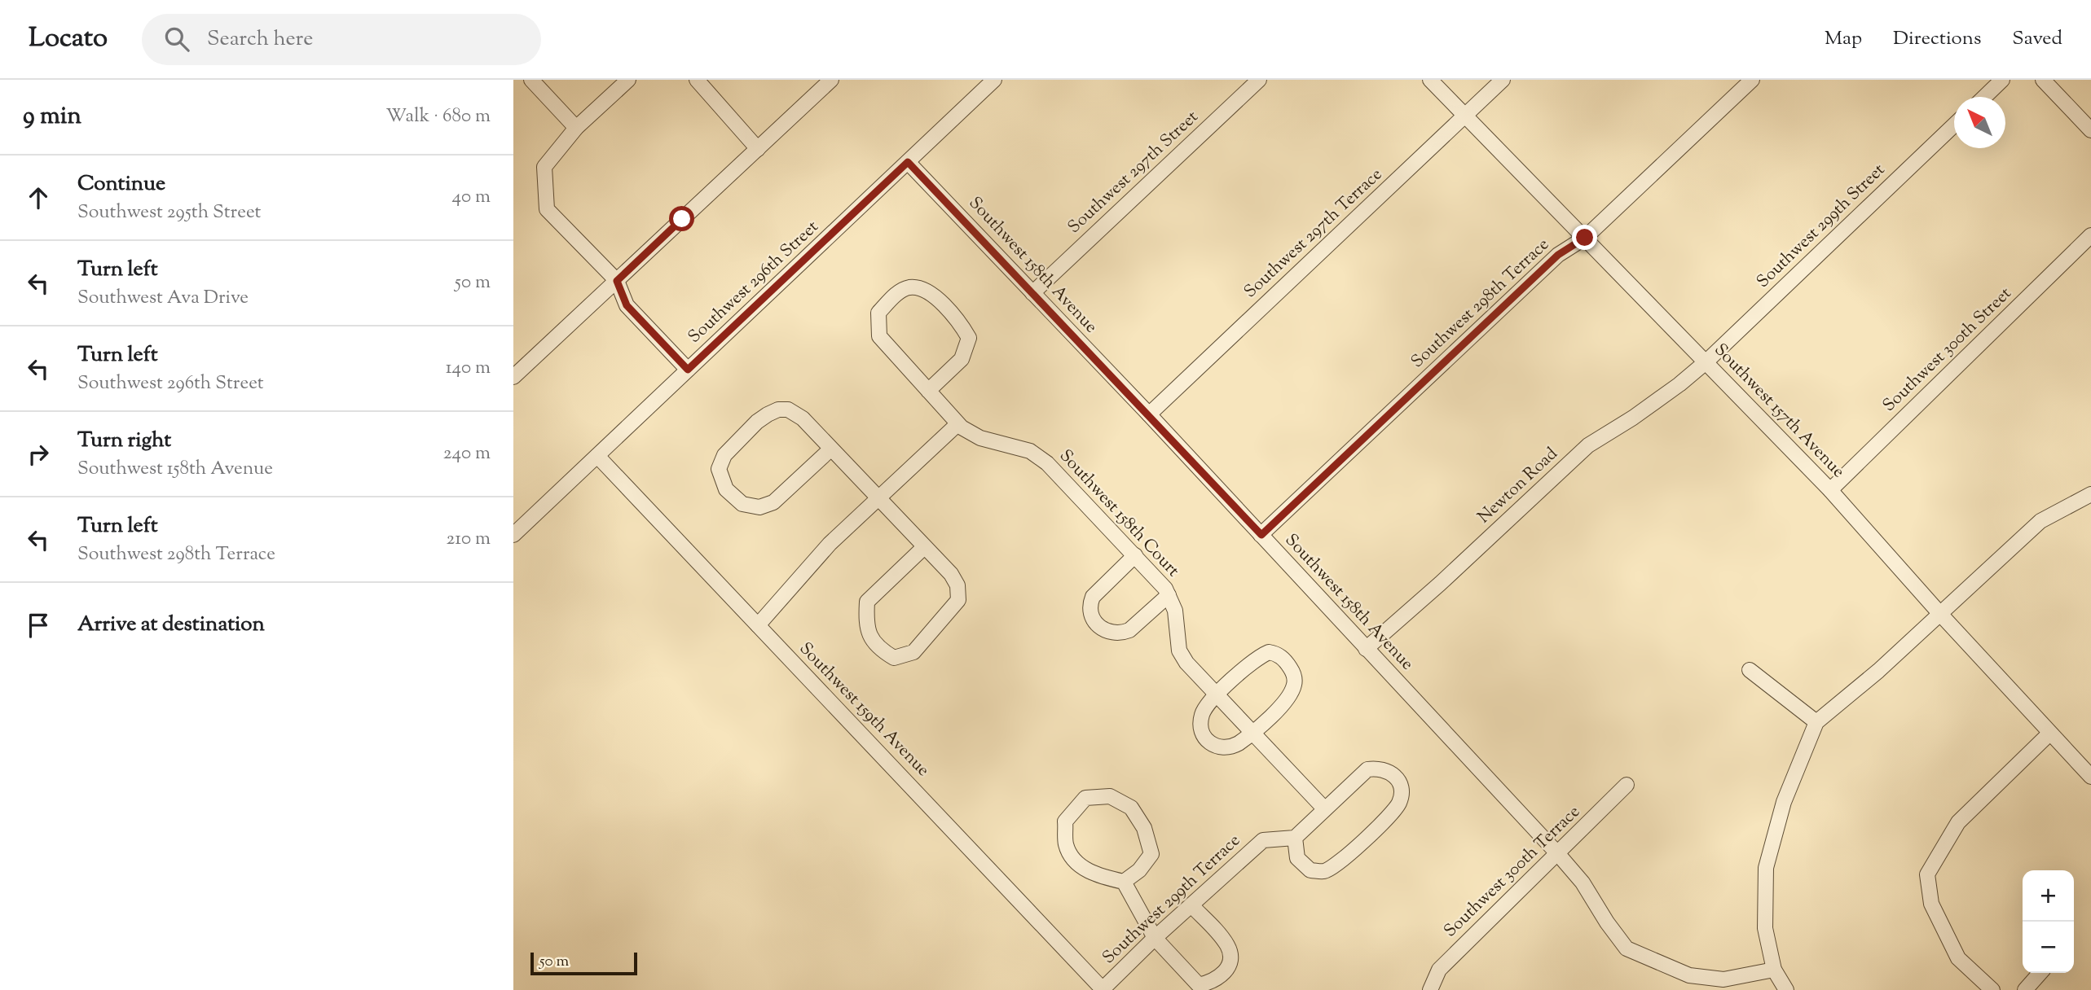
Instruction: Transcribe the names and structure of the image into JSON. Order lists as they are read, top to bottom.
{
  "streets": {
    "street": [
      "Southwest 297th Street",
      "Southwest 299th Street",
      "Southwest 297th Terrace",
      "Southwest 158th Avenue",
      "Southwest 296th Street",
      "Southwest 298th Terrace",
      "Southwest 300th Street",
      "Southwest 157th Avenue",
      "Newton Road",
      "Southwest 158th Court",
      "Southwest 159th Avenue",
      "Southwest 300th Terrace",
      "Southwest 299th Terrace"
    ]
  },
  "crossings": [
    ["Southwest 297th Street", "Southwest 158th Avenue"],
    ["Southwest 299th Street", "Southwest 157th Avenue"],
    ["Southwest 299th Street", "Newton Road"],
    ["Southwest 297th Terrace", "Southwest 158th Avenue"],
    ["Southwest 297th Terrace", "Southwest 157th Avenue"],
    ["Southwest 158th Avenue", "Southwest 296th Street"],
    ["Southwest 158th Avenue", "Southwest 298th Terrace"],
    ["Southwest 158th Avenue", "Newton Road"],
    ["Southwest 158th Avenue", "Southwest 300th Terrace"],
    ["Southwest 296th Street", "Southwest 159th Avenue"],
    ["Southwest 298th Terrace", "Southwest 157th Avenue"],
    ["Southwest 300th Street", "Southwest 157th Avenue"],
    ["Southwest 157th Avenue", "Newton Road"],
    ["Southwest 159th Avenue", "Southwest 299th Terrace"]
  ],
  "scale_bar": "50 m",
  "north": "top left",
  "page": {
    "header": "Locato",
    "search": "Search here",
    "nav": ["Map", "Directions", "Saved"],
    "heading": ["9 min", "Walk · 680 m"],
    "list": [
      ["Continue", "Southwest 295th Street", "40 m"],
      ["Turn left", "Southwest Ava Drive", "50 m"],
      ["Turn left", "Southwest 296th Street", "140 m"],
      ["Turn right", "Southwest 158th Avenue", "240 m"],
      ["Turn left", "Southwest 298th Terrace", "210 m"],
      "Arrive at destination"
    ],
    "map_buttons": ["+", "−"],
    "scale": "50 m"
  }
}
